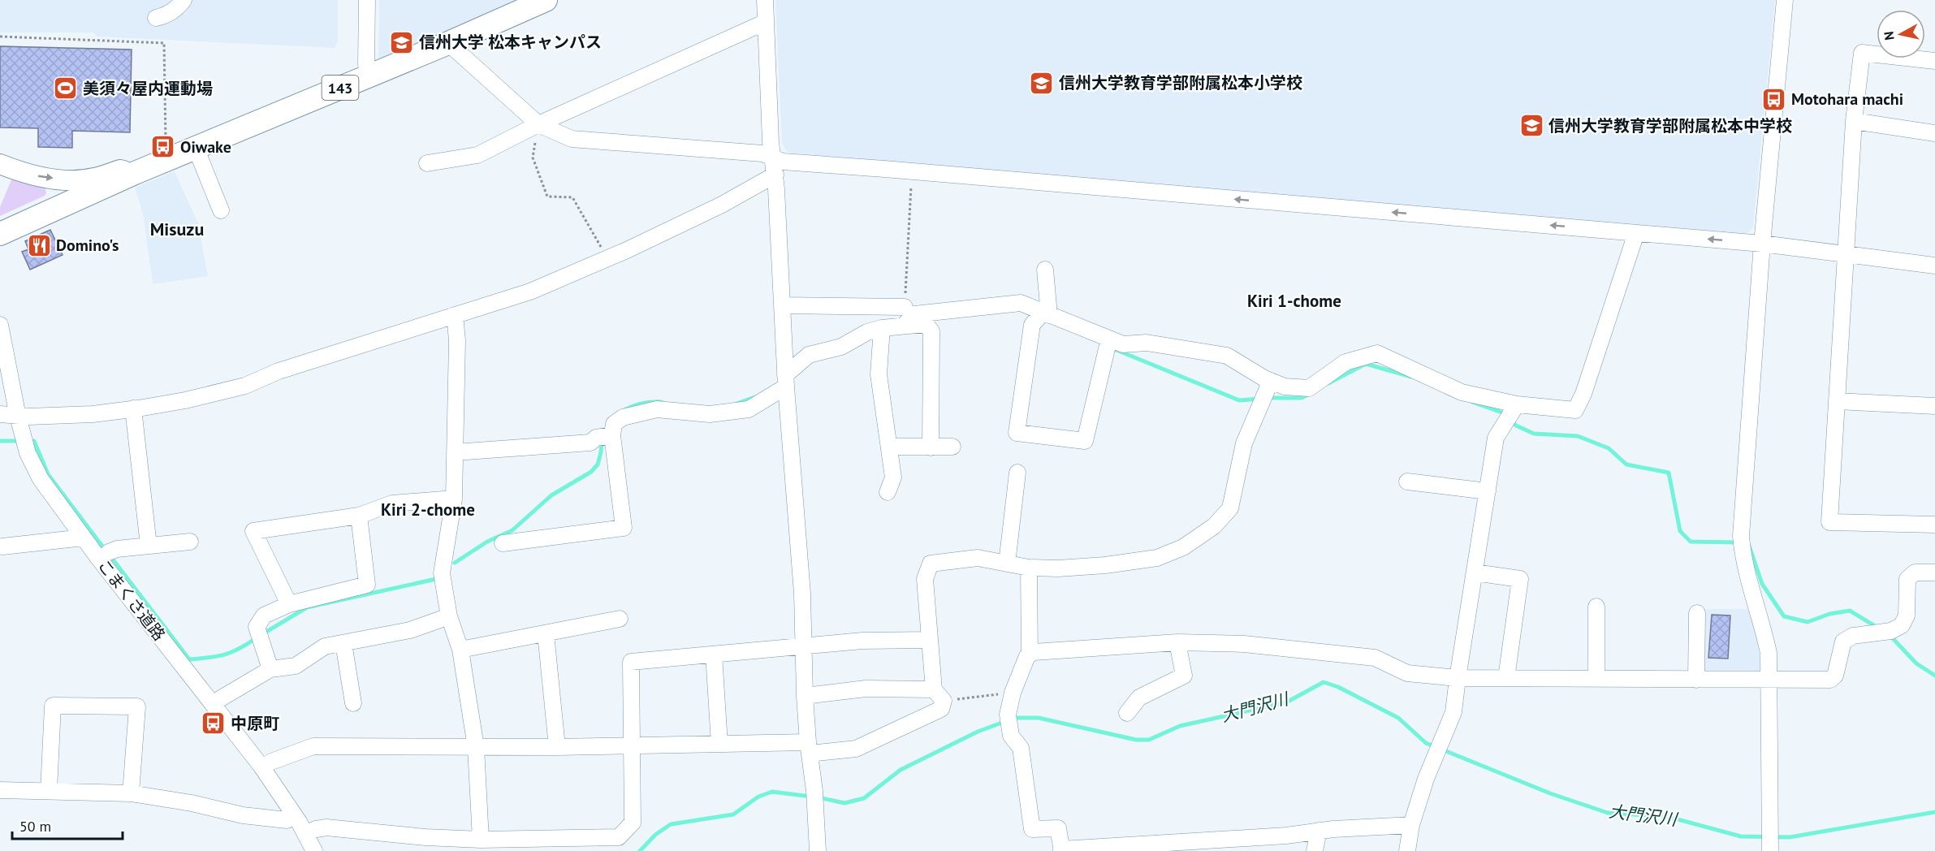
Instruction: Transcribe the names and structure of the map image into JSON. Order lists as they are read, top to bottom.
{
  "streets": {
    "highway": ["143"],
    "street": ["こまくさ道路"]
  },
  "districts": ["Misuzu", "Kiri 1-chome", "Kiri 2-chome"],
  "water": ["大門沢川"],
  "places": {
    "school or university": ["信州大学 松本キャンパス", "信州大学教育学部附属松本小学校", "信州大学教育学部附属松本中学校"],
    "sports": ["美須々屋内運動場"],
    "bus stop": ["Motohara machi", "Oiwake", "中原町"],
    "restaurant": ["Domino's"]
  },
  "scale_bar": "50 m",
  "north": "left"
}
